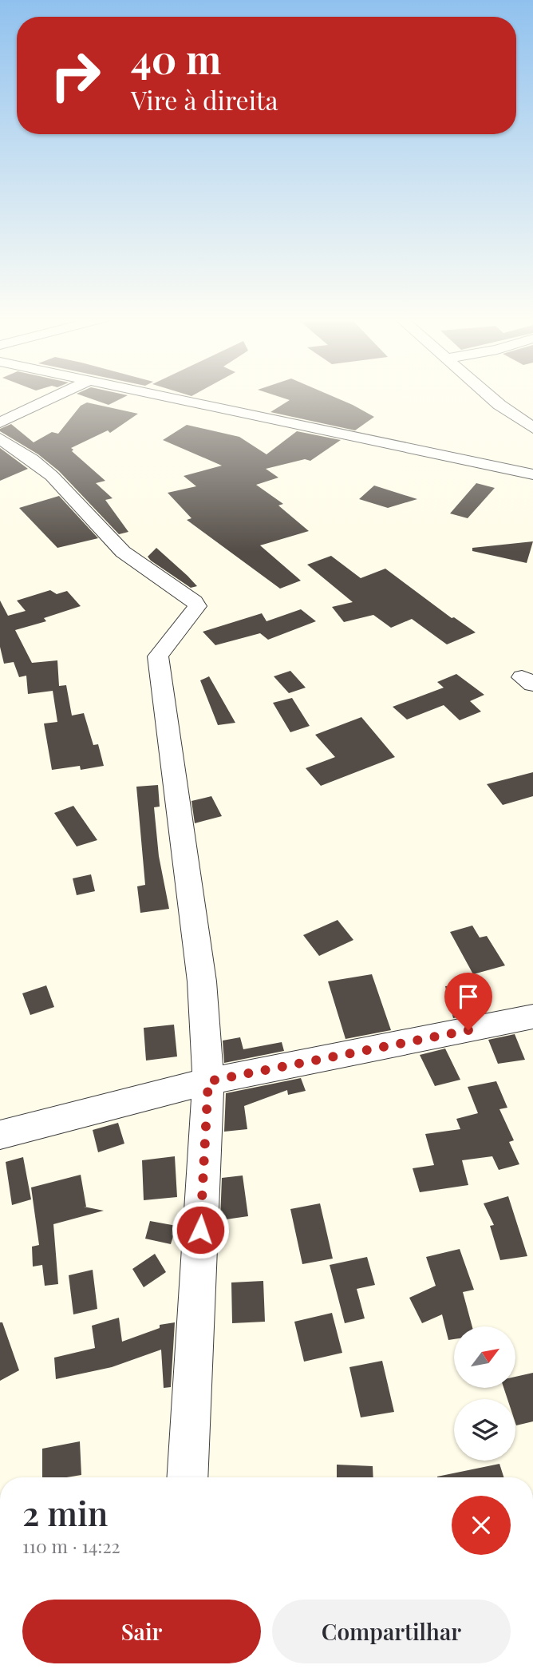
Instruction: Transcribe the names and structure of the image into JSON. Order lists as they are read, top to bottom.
{
  "north": "top right",
  "page": {
    "turn": ["40 m", "Vire à direita"],
    "heading": ["2 min", "110 m · 14:22"],
    "buttons": ["Sair", "Compartilhar"]
  }
}
